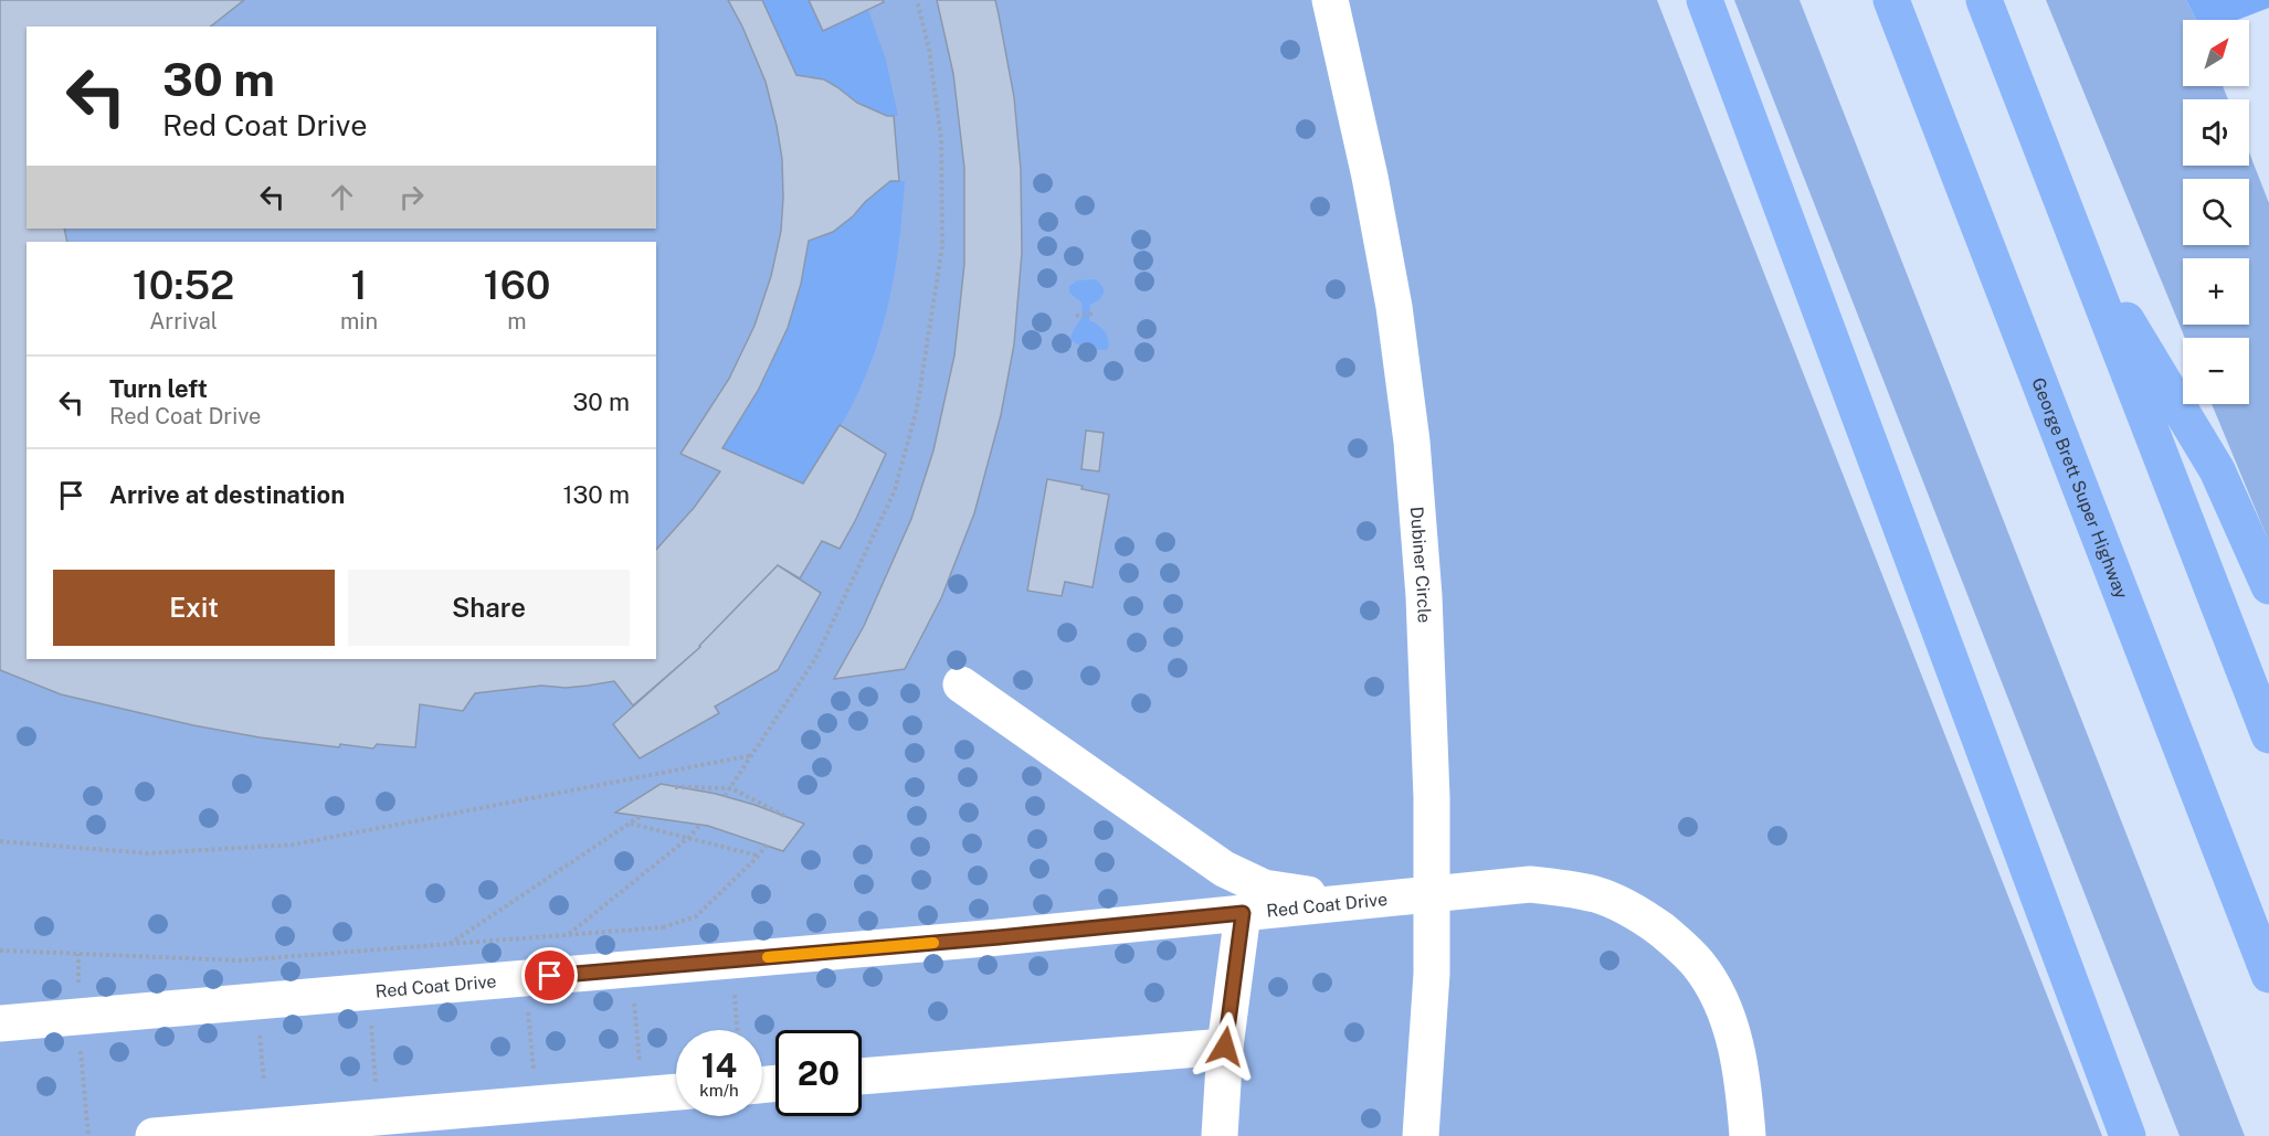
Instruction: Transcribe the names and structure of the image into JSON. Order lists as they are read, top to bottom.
{
  "streets": {
    "highway": ["George Brett Super Highway"],
    "street": ["Dubiner Circle", "Red Coat Drive"]
  },
  "north": "top right",
  "page": {
    "map_buttons": ["+", "−"],
    "turn": ["30 m", "Red Coat Drive"],
    "eta": [
      "10:52",
      "Arrival",
      "1",
      "min",
      "160",
      "m"
    ],
    "list": [
      {
        "name": "Turn left",
        "note": "Red Coat Drive",
        "value": "30 m"
      },
      {
        "name": "Arrive at destination",
        "value": "130 m"
      }
    ],
    "buttons": ["Exit", "Share"],
    "speed": "14 km/h",
    "limit": "20"
  }
}
